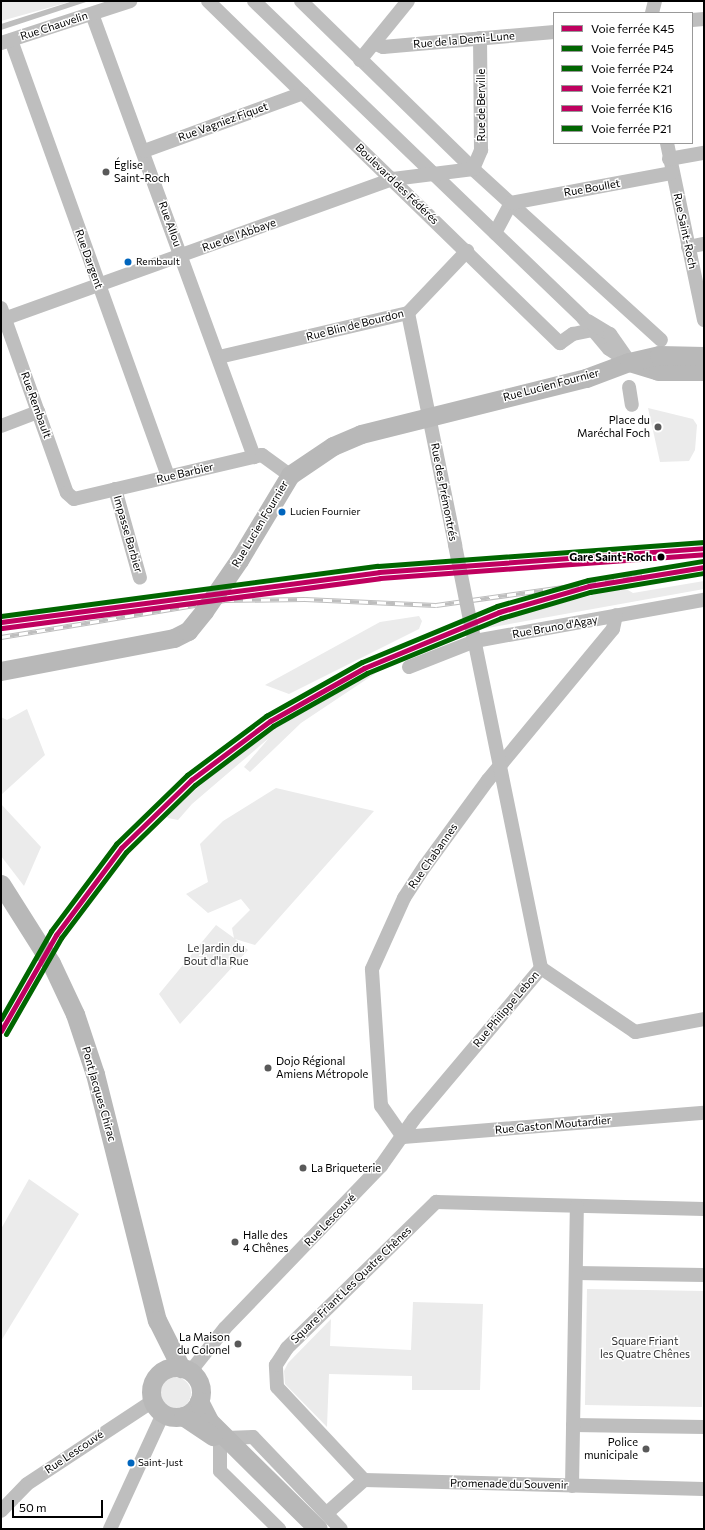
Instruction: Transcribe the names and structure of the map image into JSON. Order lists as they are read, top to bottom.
{
  "streets": {
    "main road": ["Rue Lucien Fournier", "Pont Jacques Chirac"],
    "street": [
      "Rue Chauvelin",
      "Rue de la Demi-Lune",
      "Rue de Berville",
      "Rue Vagniez Fiquet",
      "Boulevard des Fédérés",
      "Rue Boullet",
      "Rue Allou",
      "Rue Saint-Roch",
      "Rue de l'Abbaye",
      "Rue Dargent",
      "Rue Blin de Bourdon",
      "Rue Rembault",
      "Rue Barbier",
      "Rue des Prémontrés",
      "Impasse Barbier",
      "Rue Bruno d'Agay",
      "Rue Chabannes",
      "Rue Philippe Lebon",
      "Rue Gaston Moutardier",
      "Rue Lescouvé",
      "Square Friant Les Quatre Chênes",
      "Promenade du Souvenir"
    ]
  },
  "crossings": [
    ["Rue Chauvelin", "Rue Allou"],
    ["Rue Chauvelin", "Rue Dargent"],
    ["Rue de la Demi-Lune", "Rue de Berville"],
    ["Rue de Berville", "Rue de l'Abbaye"],
    ["Rue Vagniez Fiquet", "Boulevard des Fédérés"],
    ["Rue Vagniez Fiquet", "Rue Allou"],
    ["Boulevard des Fédérés", "Rue de l'Abbaye"],
    ["Boulevard des Fédérés", "Rue Blin de Bourdon"],
    ["Rue Boullet", "Rue Saint-Roch"],
    ["Rue Allou", "Rue de l'Abbaye"],
    ["Rue Allou", "Rue Blin de Bourdon"],
    ["Rue Allou", "Rue Barbier"],
    ["Rue de l'Abbaye", "Rue Dargent"],
    ["Rue de l'Abbaye", "Rue Rembault"],
    ["Rue Dargent", "Rue Barbier"],
    ["Rue Blin de Bourdon", "Rue des Prémontrés"],
    ["Rue Lucien Fournier", "Rue Barbier"],
    ["Rue Lucien Fournier", "Rue des Prémontrés"],
    ["Rue Rembault", "Rue Barbier"],
    ["Rue Barbier", "Impasse Barbier"],
    ["Rue des Prémontrés", "Rue Bruno d'Agay"],
    ["Rue des Prémontrés", "Rue Chabannes"],
    ["Rue des Prémontrés", "Rue Philippe Lebon"],
    ["Rue Bruno d'Agay", "Rue Chabannes"],
    ["Rue Chabannes", "Rue Philippe Lebon"],
    ["Rue Chabannes", "Rue Gaston Moutardier"],
    ["Rue Chabannes", "Rue Lescouvé"],
    ["Rue Philippe Lebon", "Rue Gaston Moutardier"],
    ["Rue Philippe Lebon", "Rue Lescouvé"],
    ["Pont Jacques Chirac", "Rue Lescouvé"],
    ["Rue Gaston Moutardier", "Rue Lescouvé"],
    ["Square Friant Les Quatre Chênes", "Promenade du Souvenir"]
  ],
  "parks": ["Le Jardin du Bout d'la Rue", "Square Friant les Quatre Chênes"],
  "places": [
    "Église Saint-Roch",
    "Rembault",
    "Place du Maréchal Foch",
    "Lucien Fournier",
    "Gare Saint-Roch",
    "Dojo Régional Amiens Métropole",
    "La Briqueterie",
    "Halle des 4 Chênes",
    "La Maison du Colonel",
    "Police municipale",
    "Saint-Just"
  ],
  "lines": [
    "rail line P21",
    "rail line K21",
    "rail line K16",
    "rail line P24",
    "rail line K45",
    "rail line P45"
  ],
  "legend": [
    "Voie ferrée K45",
    "Voie ferrée P45",
    "Voie ferrée P24",
    "Voie ferrée K21",
    "Voie ferrée K16",
    "Voie ferrée P21"
  ],
  "scale_bar": "50 m"
}
